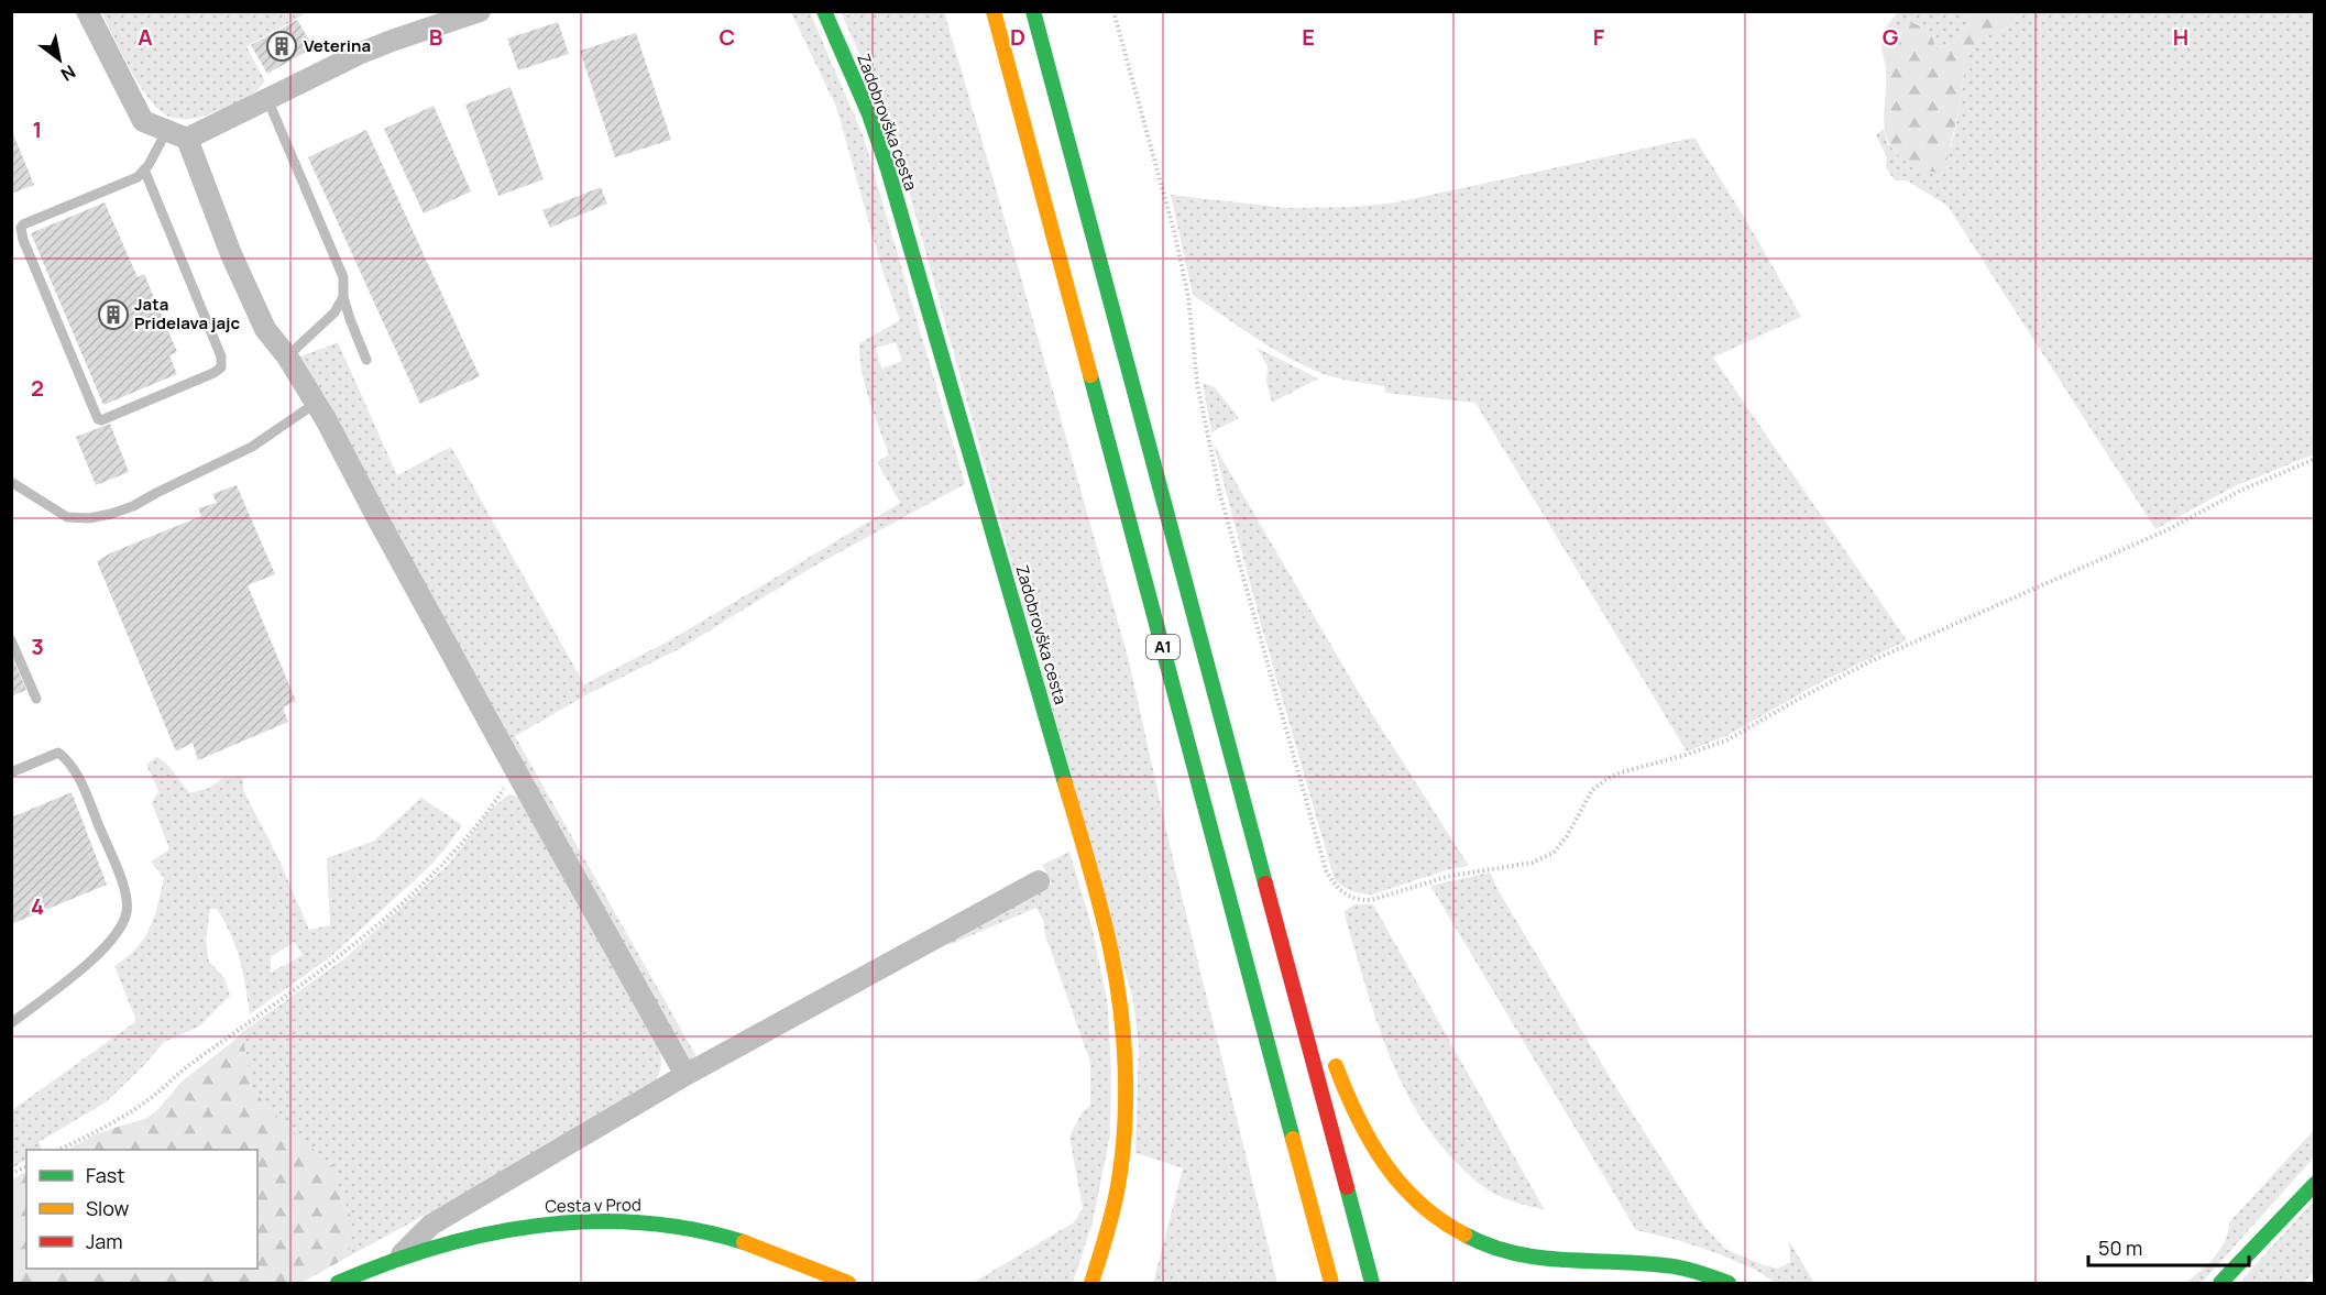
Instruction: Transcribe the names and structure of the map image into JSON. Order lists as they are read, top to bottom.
{
  "streets": {
    "main road": ["Zadobrovška cesta", "A1", "Cesta v Prod"]
  },
  "places": {
    "building": ["Veterina", "Jata Pridelava jajc"]
  },
  "legend": ["Fast", "Slow", "Jam"],
  "scale_bar": "50 m",
  "north": "bottom right",
  "grid": {
    "columns": [
      "A",
      "B",
      "C",
      "D",
      "E",
      "F",
      "G",
      "H"
    ],
    "rows": [
      "1",
      "2",
      "3",
      "4"
    ]
  }
}
